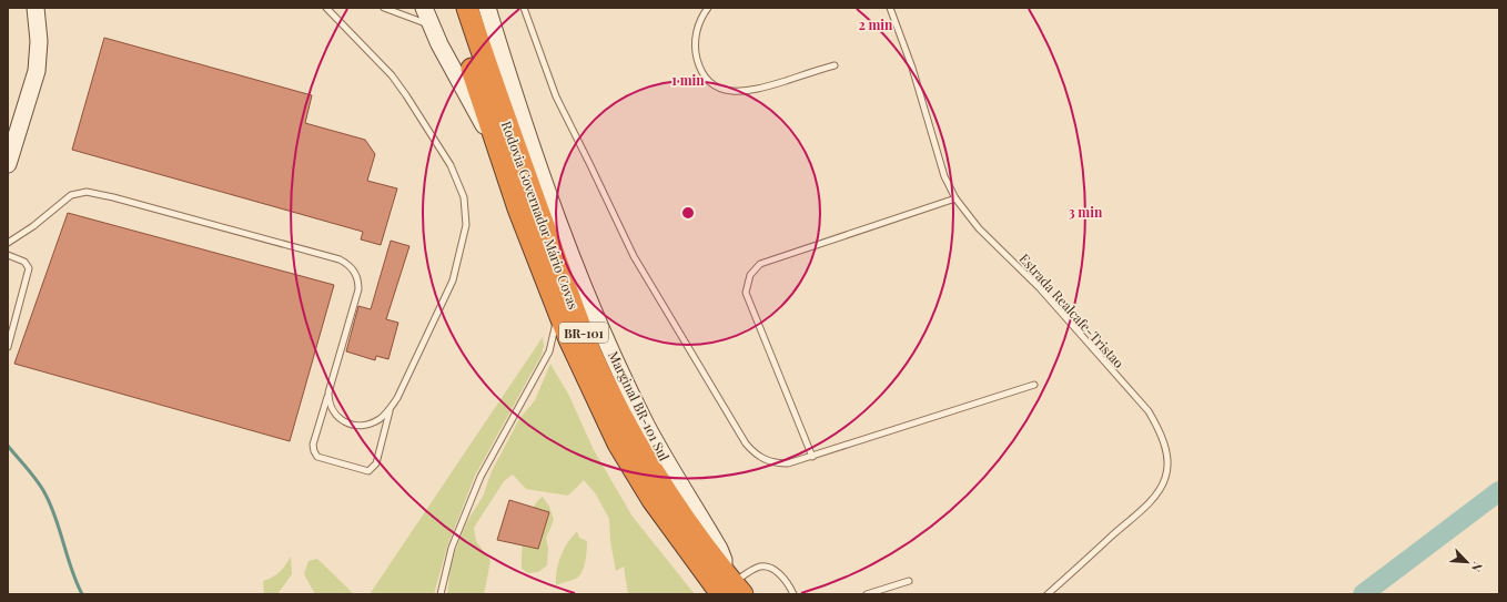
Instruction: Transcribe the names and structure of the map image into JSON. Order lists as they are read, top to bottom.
{
  "streets": {
    "highway": ["Rodovia Governador Mário Covas", "BR-101"],
    "street": ["Marginal BR-101 Sul"],
    "lane": ["Estrada Realcafe-Tristao"]
  },
  "crossings": [
    ["Rodovia Governador Mário Covas", "Marginal BR-101 Sul"]
  ],
  "north": "bottom right",
  "rings": ["2 min", "1 min", "3 min"]
}
